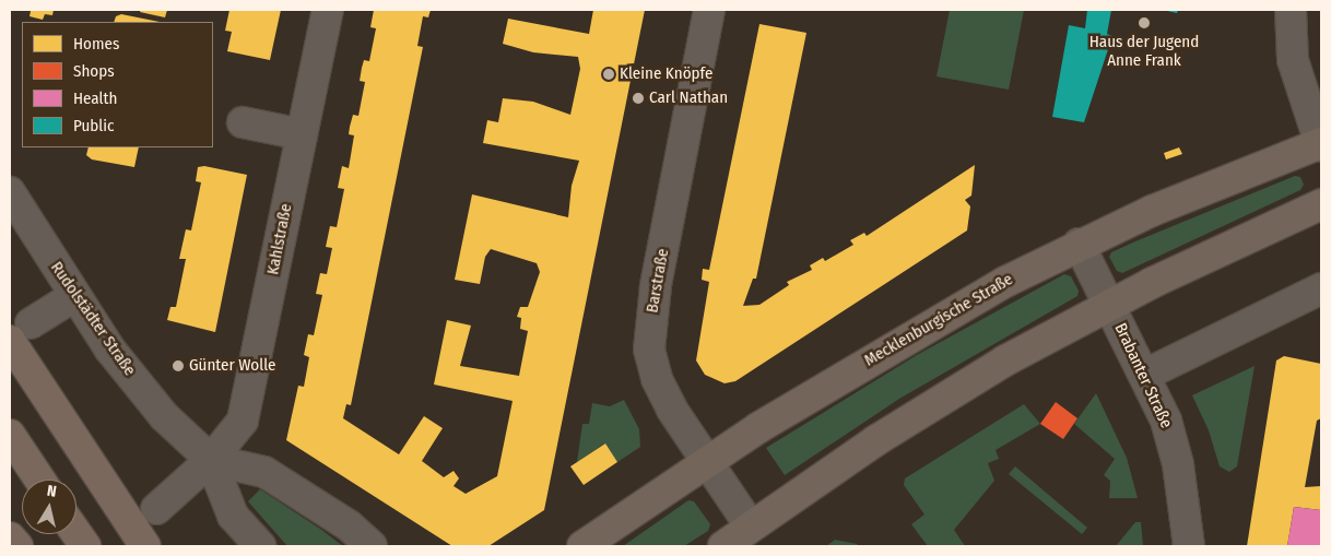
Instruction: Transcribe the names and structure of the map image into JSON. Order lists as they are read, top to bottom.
{
  "streets": {
    "main road": ["Mecklenburgische Straße"],
    "street": [
      "Kahlstraße",
      "Barstraße",
      "Rudolstädter Straße",
      "Brabanter Straße"
    ]
  },
  "crossings": [
    ["Kahlstraße", "Rudolstädter Straße"],
    ["Barstraße", "Mecklenburgische Straße"],
    ["Mecklenburgische Straße", "Brabanter Straße"]
  ],
  "places": [
    "Haus der Jugend Anne Frank",
    "Kleine Knöpfe",
    "Carl Nathan",
    "Günter Wolle"
  ],
  "legend": [
    "Homes",
    "Shops",
    "Health",
    "Public"
  ],
  "north": "top"
}
